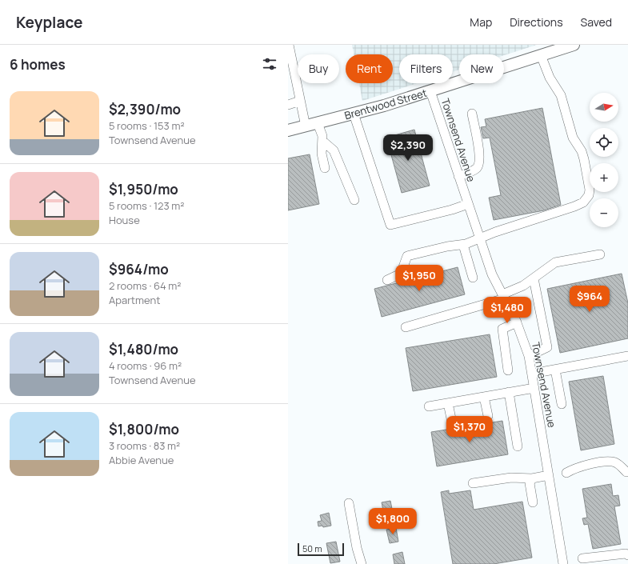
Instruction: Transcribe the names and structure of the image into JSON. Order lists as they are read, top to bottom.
{
  "streets": {
    "main road": ["Brentwood Street"],
    "street": ["Townsend Avenue"]
  },
  "crossings": [
    ["Brentwood Street", "Townsend Avenue"]
  ],
  "scale_bar": "50 m",
  "north": "right",
  "page": {
    "header": "Keyplace",
    "nav": ["Map", "Directions", "Saved"],
    "heading": "6 homes",
    "chip": [
      "Buy",
      "Rent",
      "Filters",
      "New"
    ],
    "list": [
      {
        "name": "$2,390/mo",
        "note": "5 rooms · 153 m² · Townsend Avenue"
      },
      {
        "name": "$1,950/mo",
        "note": "5 rooms · 123 m² · House"
      },
      {
        "name": "$964/mo",
        "note": "2 rooms · 64 m² · Apartment"
      },
      {
        "name": "$1,480/mo",
        "note": "4 rooms · 96 m² · Townsend Avenue"
      },
      {
        "name": "$1,800/mo",
        "note": "3 rooms · 83 m² · Abbie Avenue"
      }
    ],
    "map_buttons": ["+", "−"],
    "price": [
      "$2,390",
      "$1,950",
      "$964",
      "$1,480",
      "$1,370",
      "$1,800"
    ],
    "scale": "50 m"
  }
}
